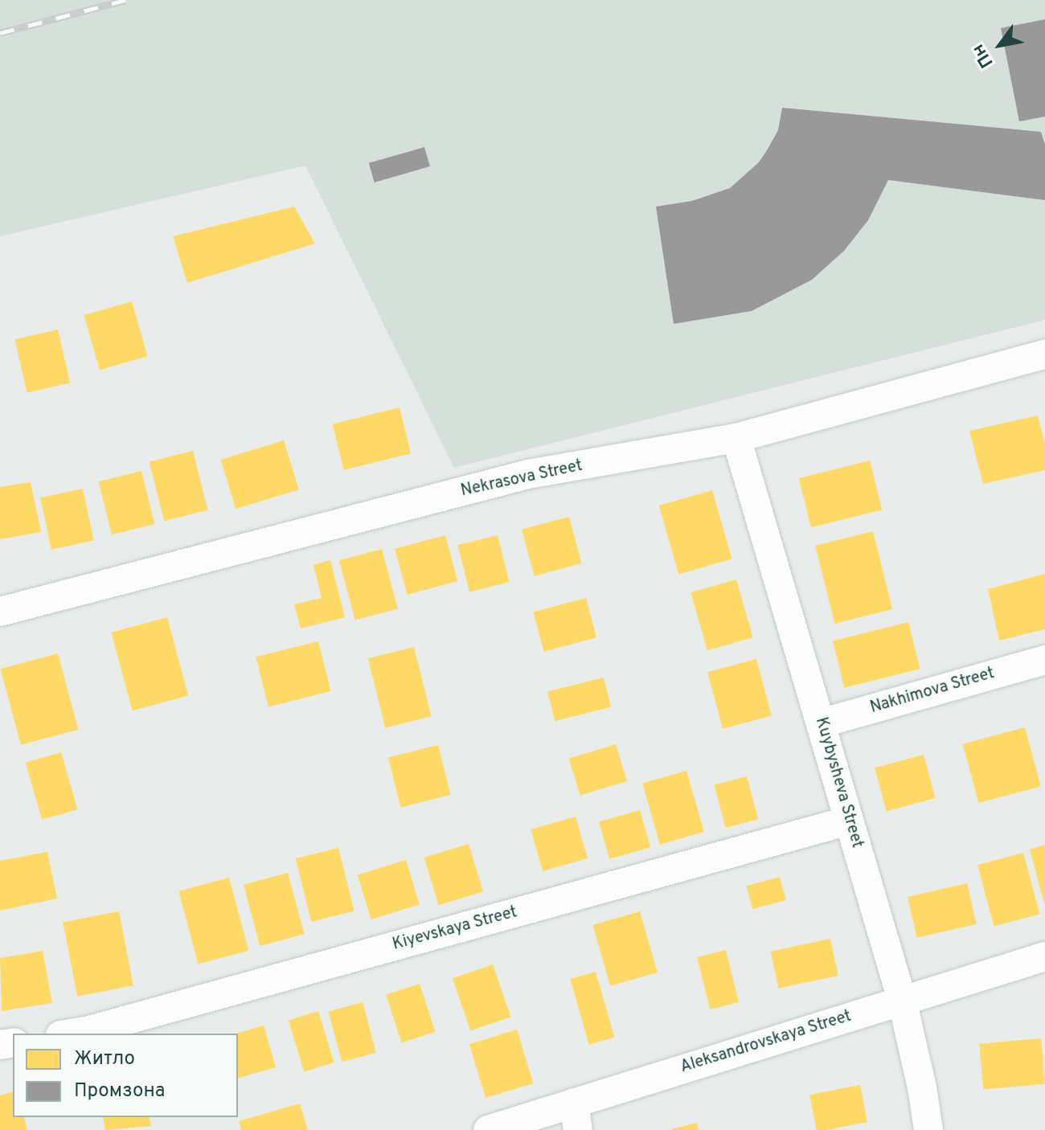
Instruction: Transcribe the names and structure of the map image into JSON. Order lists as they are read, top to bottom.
{
  "streets": {
    "street": [
      "Nekrasova Street",
      "Nakhimova Street",
      "Kuybysheva Street",
      "Kiyevskaya Street",
      "Aleksandrovskaya Street"
    ]
  },
  "crossings": [
    ["Nekrasova Street", "Kuybysheva Street"],
    ["Nakhimova Street", "Kuybysheva Street"],
    ["Kuybysheva Street", "Kiyevskaya Street"],
    ["Kuybysheva Street", "Aleksandrovskaya Street"]
  ],
  "legend": ["Житло", "Промзона"],
  "north": "bottom left"
}
